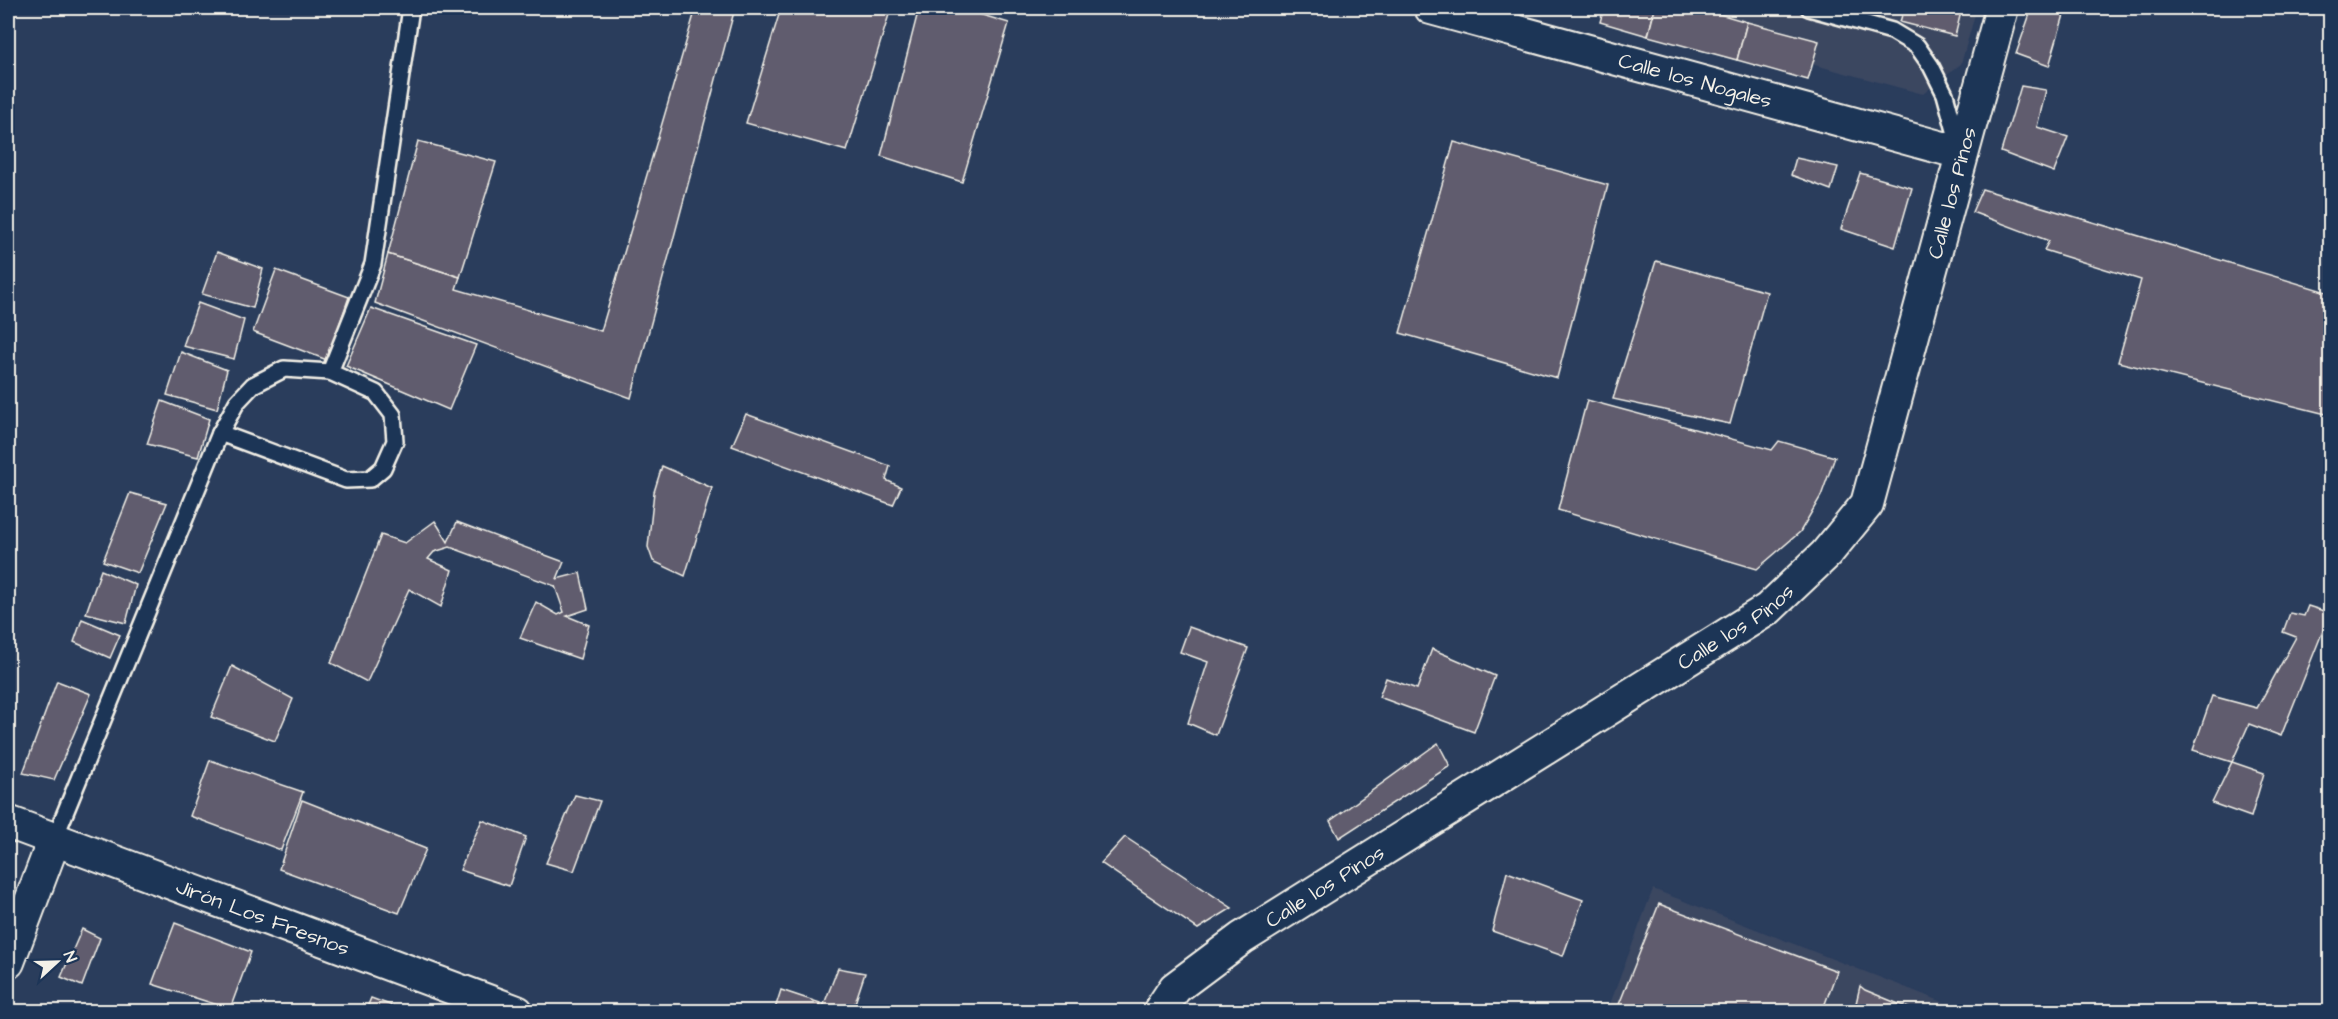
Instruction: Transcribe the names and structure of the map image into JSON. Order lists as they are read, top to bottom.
{
  "streets": {
    "street": ["Calle los Nogales", "Calle los Pinos", "Jirón Los Fresnos"]
  },
  "crossings": [
    ["Calle los Nogales", "Calle los Pinos"]
  ],
  "north": "right"
}
